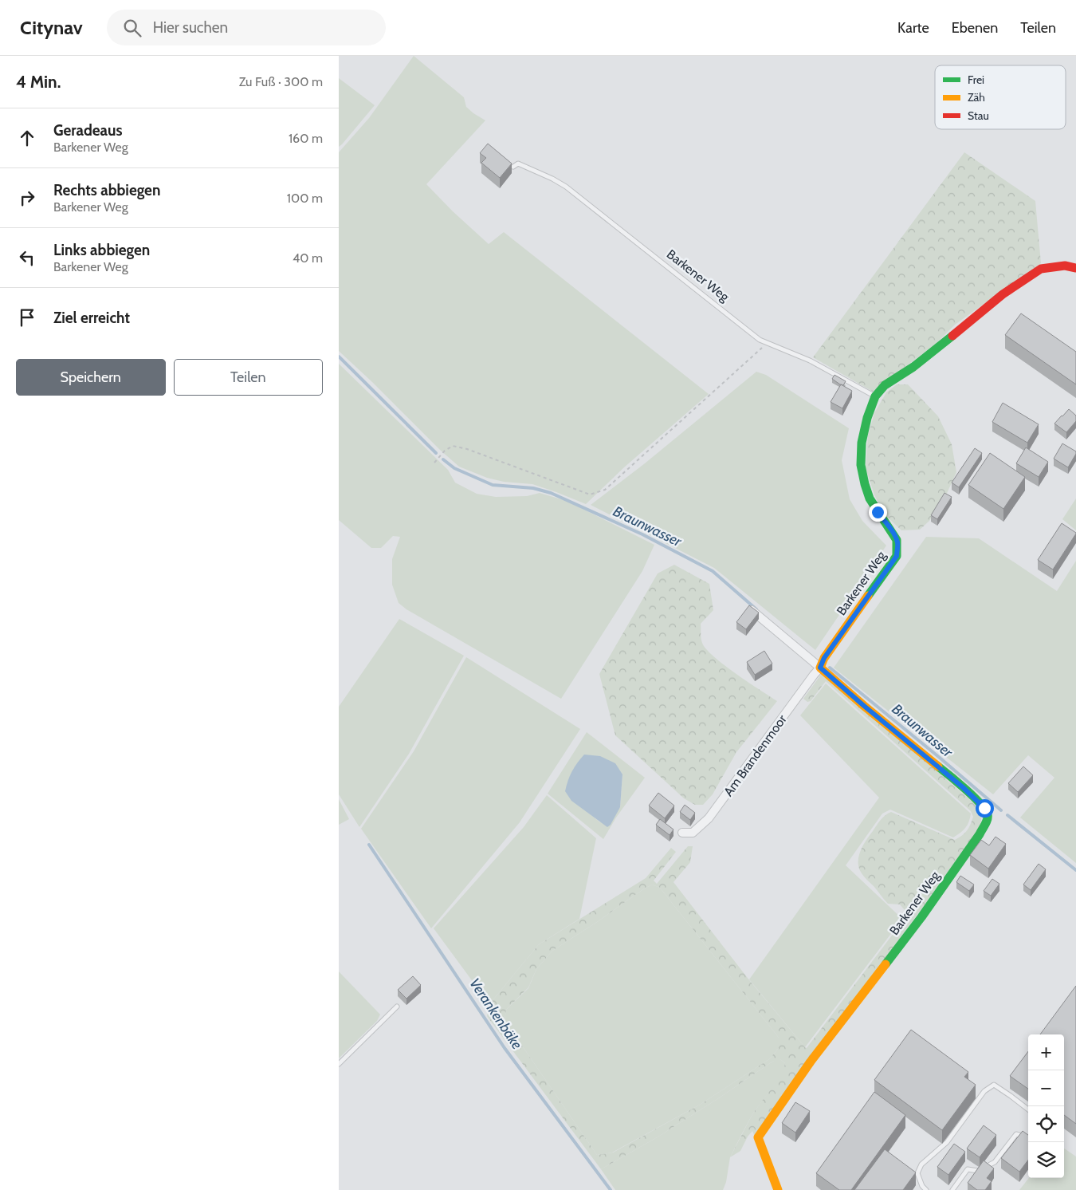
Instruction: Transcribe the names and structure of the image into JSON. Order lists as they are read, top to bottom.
{
  "streets": {
    "street": ["Barkener Weg", "Am Brandenmoor"]
  },
  "crossings": [
    ["Barkener Weg", "Am Brandenmoor"]
  ],
  "water": ["Braunwasser", "Verankenbäke"],
  "legend": ["Frei", "Zäh", "Stau"],
  "page": {
    "header": "Citynav",
    "search": "Hier suchen",
    "nav": ["Karte", "Ebenen", "Teilen"],
    "heading": ["4 Min.", "Zu Fuß · 300 m"],
    "list": [
      ["Geradeaus", "Barkener Weg", "160 m"],
      ["Rechts abbiegen", "Barkener Weg", "100 m"],
      ["Links abbiegen", "Barkener Weg", "40 m"],
      "Ziel erreicht"
    ],
    "buttons": ["Speichern", "Teilen"],
    "map_buttons": ["+", "−"]
  }
}
